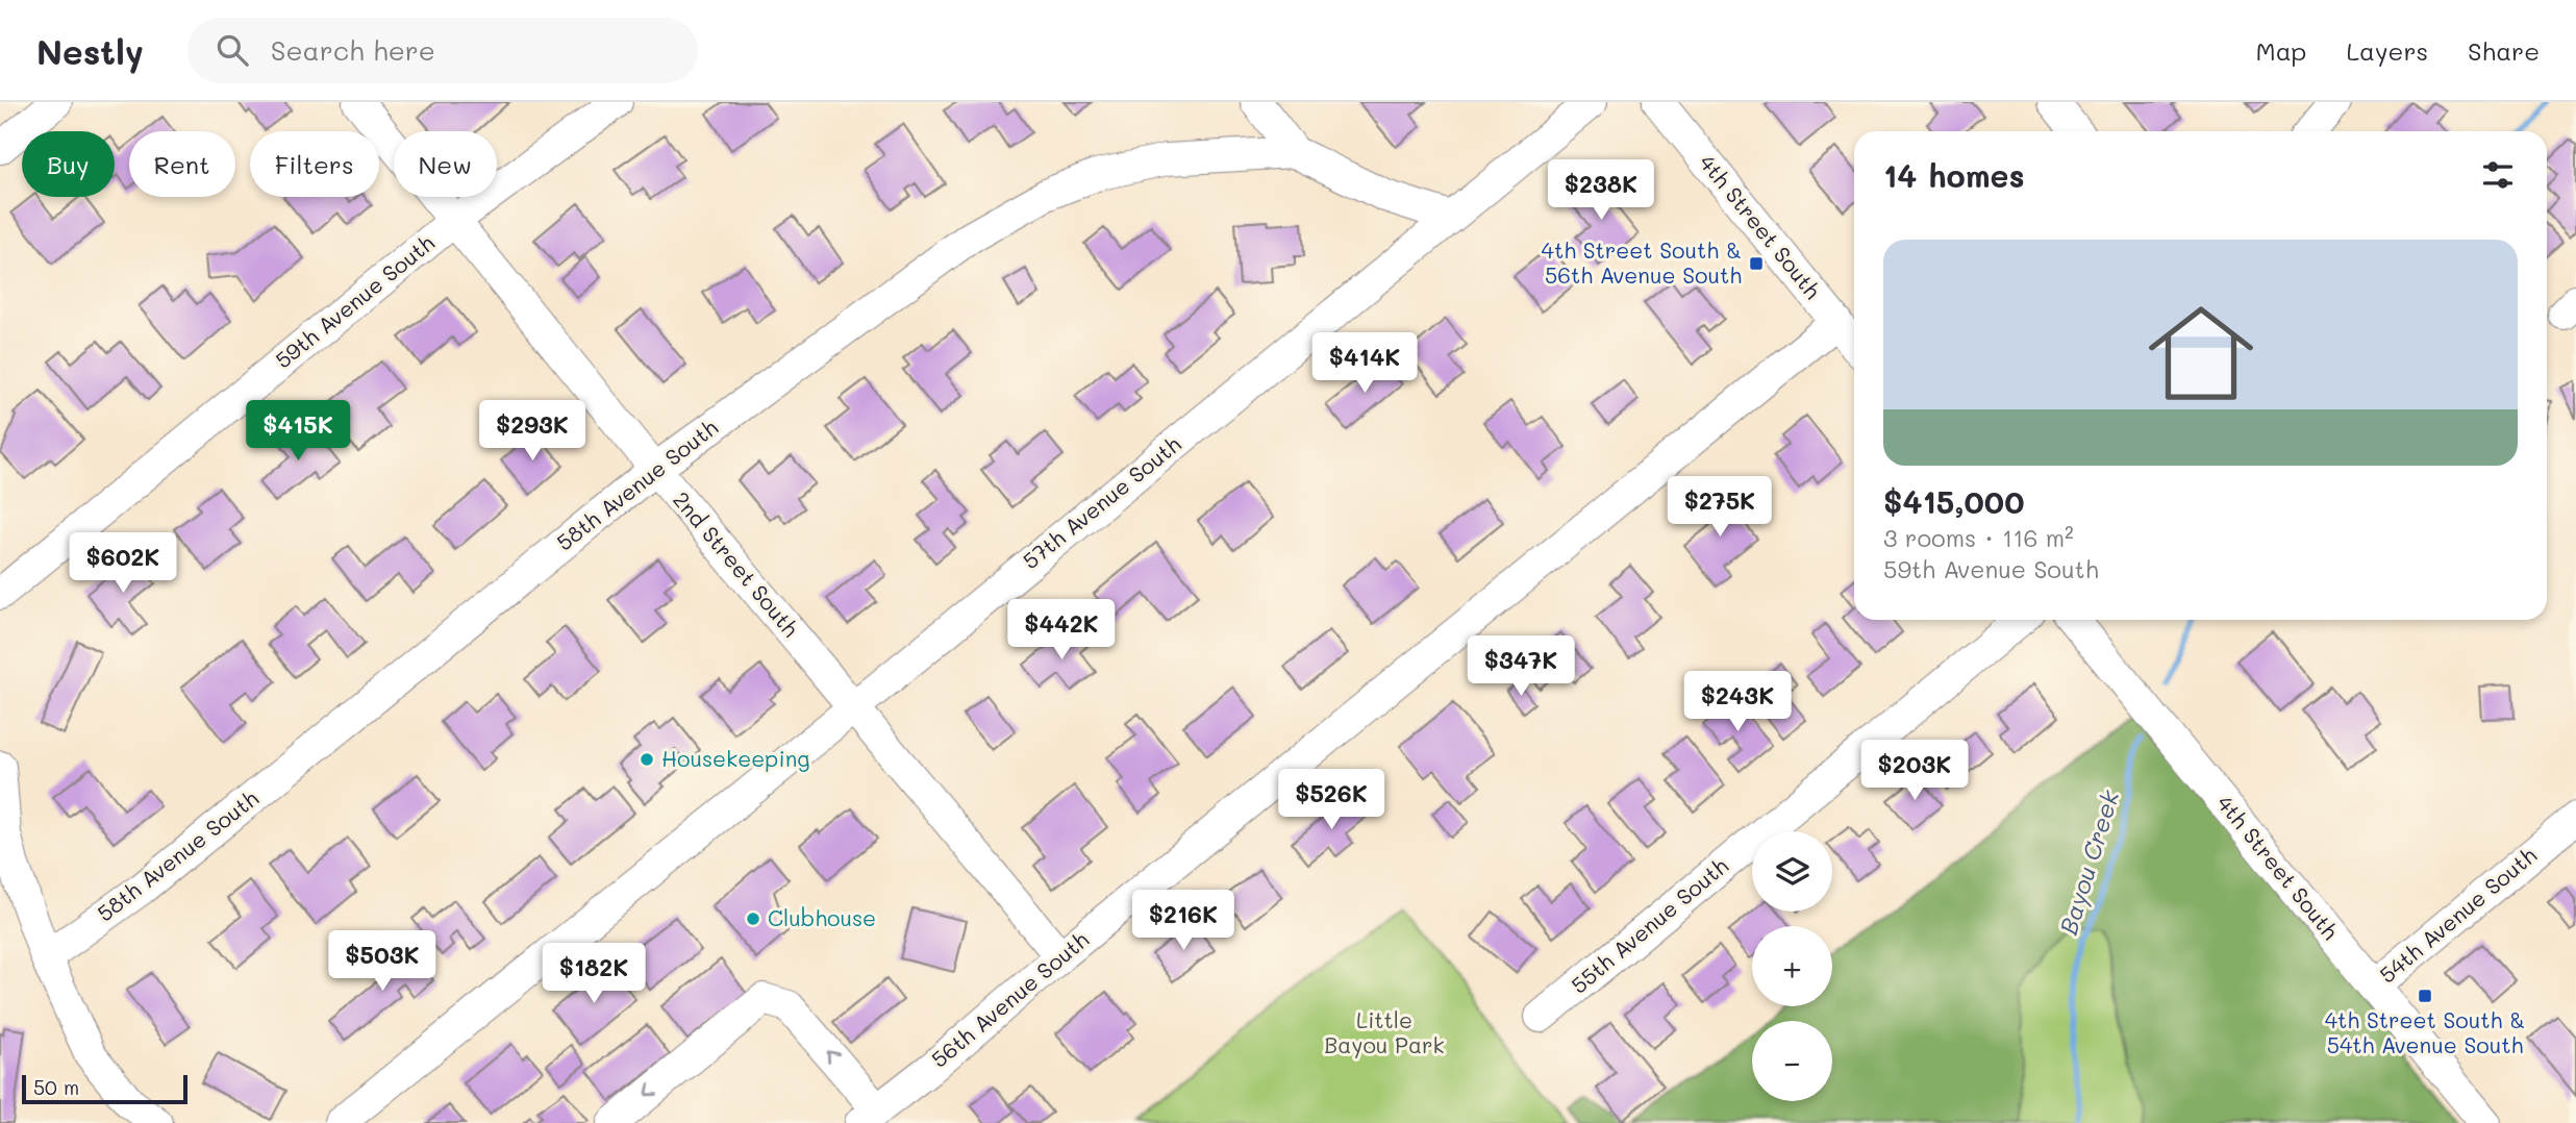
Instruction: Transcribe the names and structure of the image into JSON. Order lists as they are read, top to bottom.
{
  "streets": {
    "street": [
      "4th Street South",
      "59th Avenue South",
      "58th Avenue South",
      "57th Avenue South",
      "2nd Street South",
      "54th Avenue South",
      "55th Avenue South",
      "56th Avenue South"
    ]
  },
  "crossings": [
    ["4th Street South", "54th Avenue South"],
    ["4th Street South", "56th Avenue South"],
    ["59th Avenue South", "2nd Street South"],
    ["58th Avenue South", "2nd Street South"],
    ["57th Avenue South", "2nd Street South"],
    ["2nd Street South", "56th Avenue South"]
  ],
  "water": ["Bayou Creek"],
  "parks": ["Little Bayou Park"],
  "places": {
    "transit": ["4th Street South & 56th Avenue South", "4th Street South & 54th Avenue South"],
    "other": ["Housekeeping", "Clubhouse"]
  },
  "scale_bar": "50 m",
  "page": {
    "header": "Nestly",
    "search": "Search here",
    "nav": ["Map", "Layers", "Share"],
    "chip": [
      "Buy",
      "Rent",
      "Filters",
      "New"
    ],
    "heading": "14 homes",
    "price": [
      "$238K",
      "$414K",
      "$415K",
      "$293K",
      "$275K",
      "$602K",
      "$442K",
      "$347K",
      "$243K",
      "$203K",
      "$526K",
      "$216K",
      "$503K",
      "$182K"
    ],
    "list": [
      {
        "name": "$415,000",
        "note": "3 rooms · 116 m² · 59th Avenue South"
      }
    ],
    "map_buttons": ["+", "−"],
    "scale": "50 m"
  }
}
